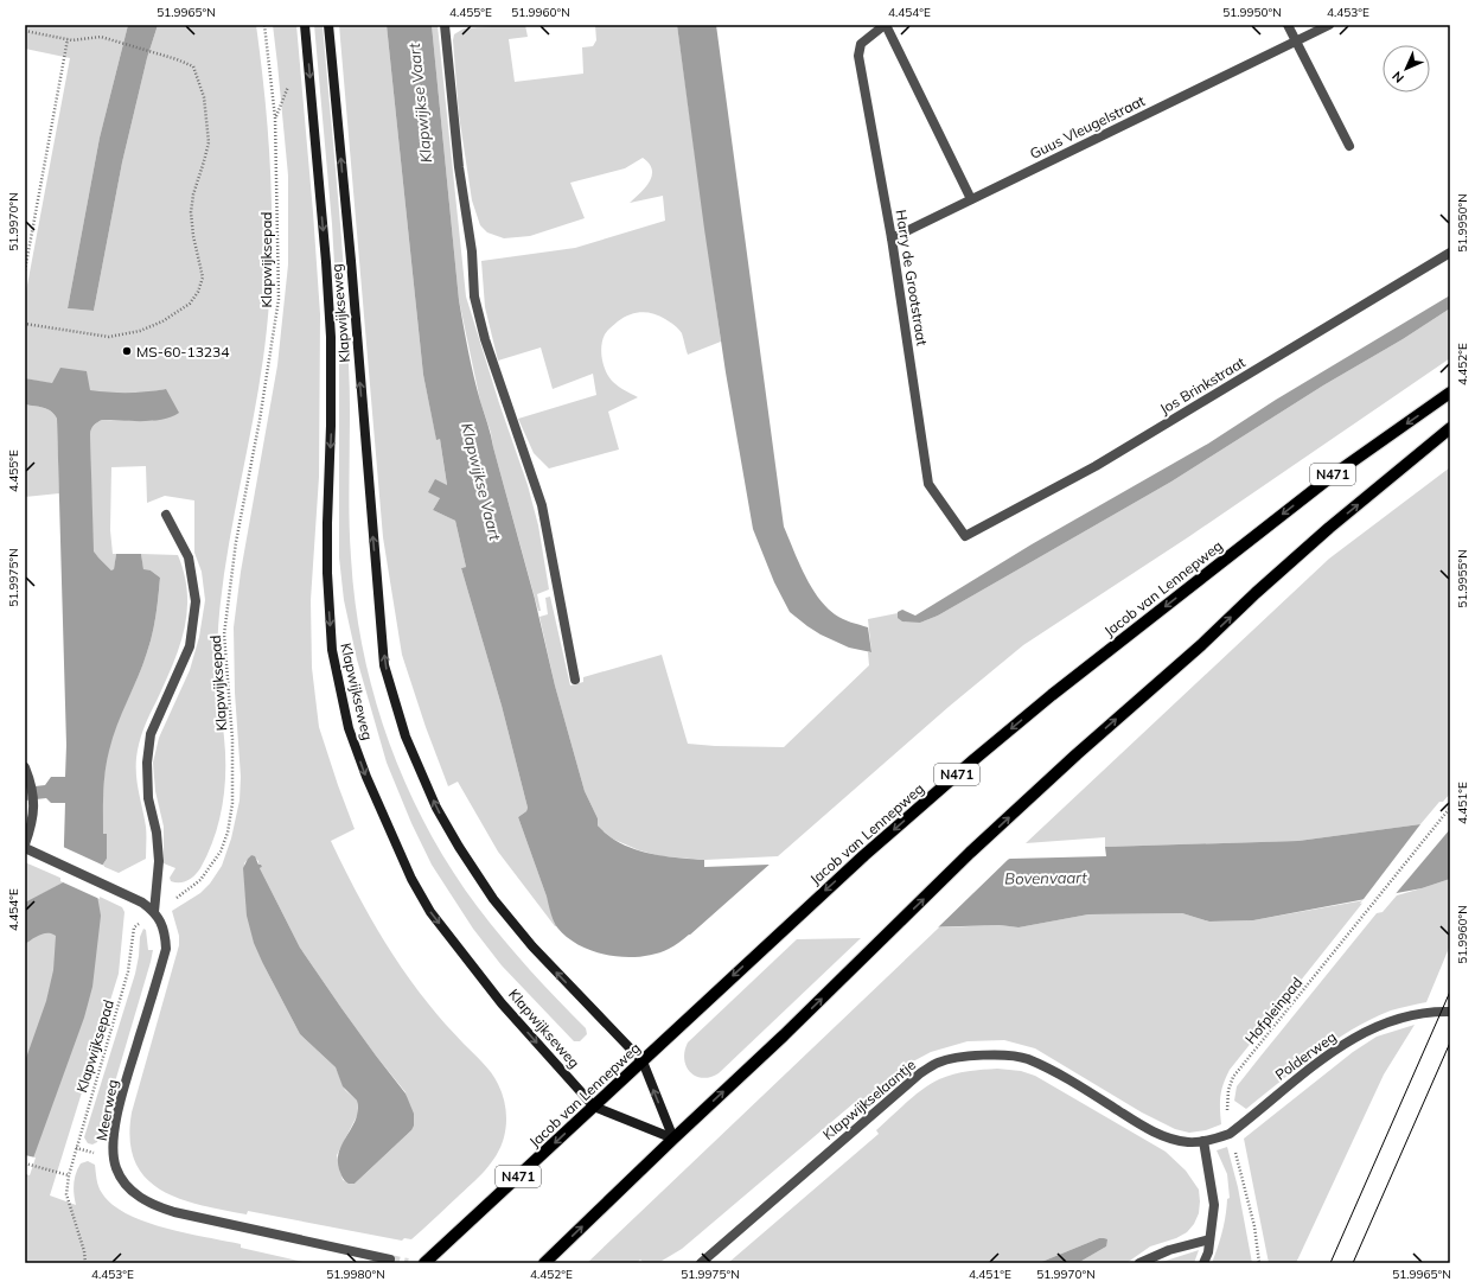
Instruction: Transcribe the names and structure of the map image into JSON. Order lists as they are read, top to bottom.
{
  "streets": {
    "main road": ["Klapwijkseweg", "N471", "Jacob van Lennepweg"],
    "street": [
      "Guus Vleugelstraat",
      "Harry de Grootstraat",
      "Jos Brinkstraat",
      "Polderweg",
      "Klapwijkselaantje",
      "Meerweg"
    ],
    "path": ["Klapwijksepad", "Hofpleinpad"]
  },
  "crossings": [
    ["Guus Vleugelstraat", "Harry de Grootstraat"],
    ["Klapwijksepad", "Meerweg"],
    ["Harry de Grootstraat", "Jos Brinkstraat"],
    ["Klapwijkseweg", "N471"],
    ["Klapwijkseweg", "Jacob van Lennepweg"],
    ["Hofpleinpad", "Polderweg"],
    ["Polderweg", "Klapwijkselaantje"]
  ],
  "water": ["Klapwijkse Vaart", "Bovenvaart"],
  "places": ["MS-60-13234"],
  "north": "bottom left",
  "coordinates": [
    "51.9965°N",
    "4.455°E",
    "51.9960°N",
    "4.454°E",
    "51.9950°N",
    "4.453°E",
    "51.9970°N",
    "4.452°E",
    "51.9975°N",
    "51.9955°N",
    "4.451°E",
    "51.9980°N"
  ]
}
